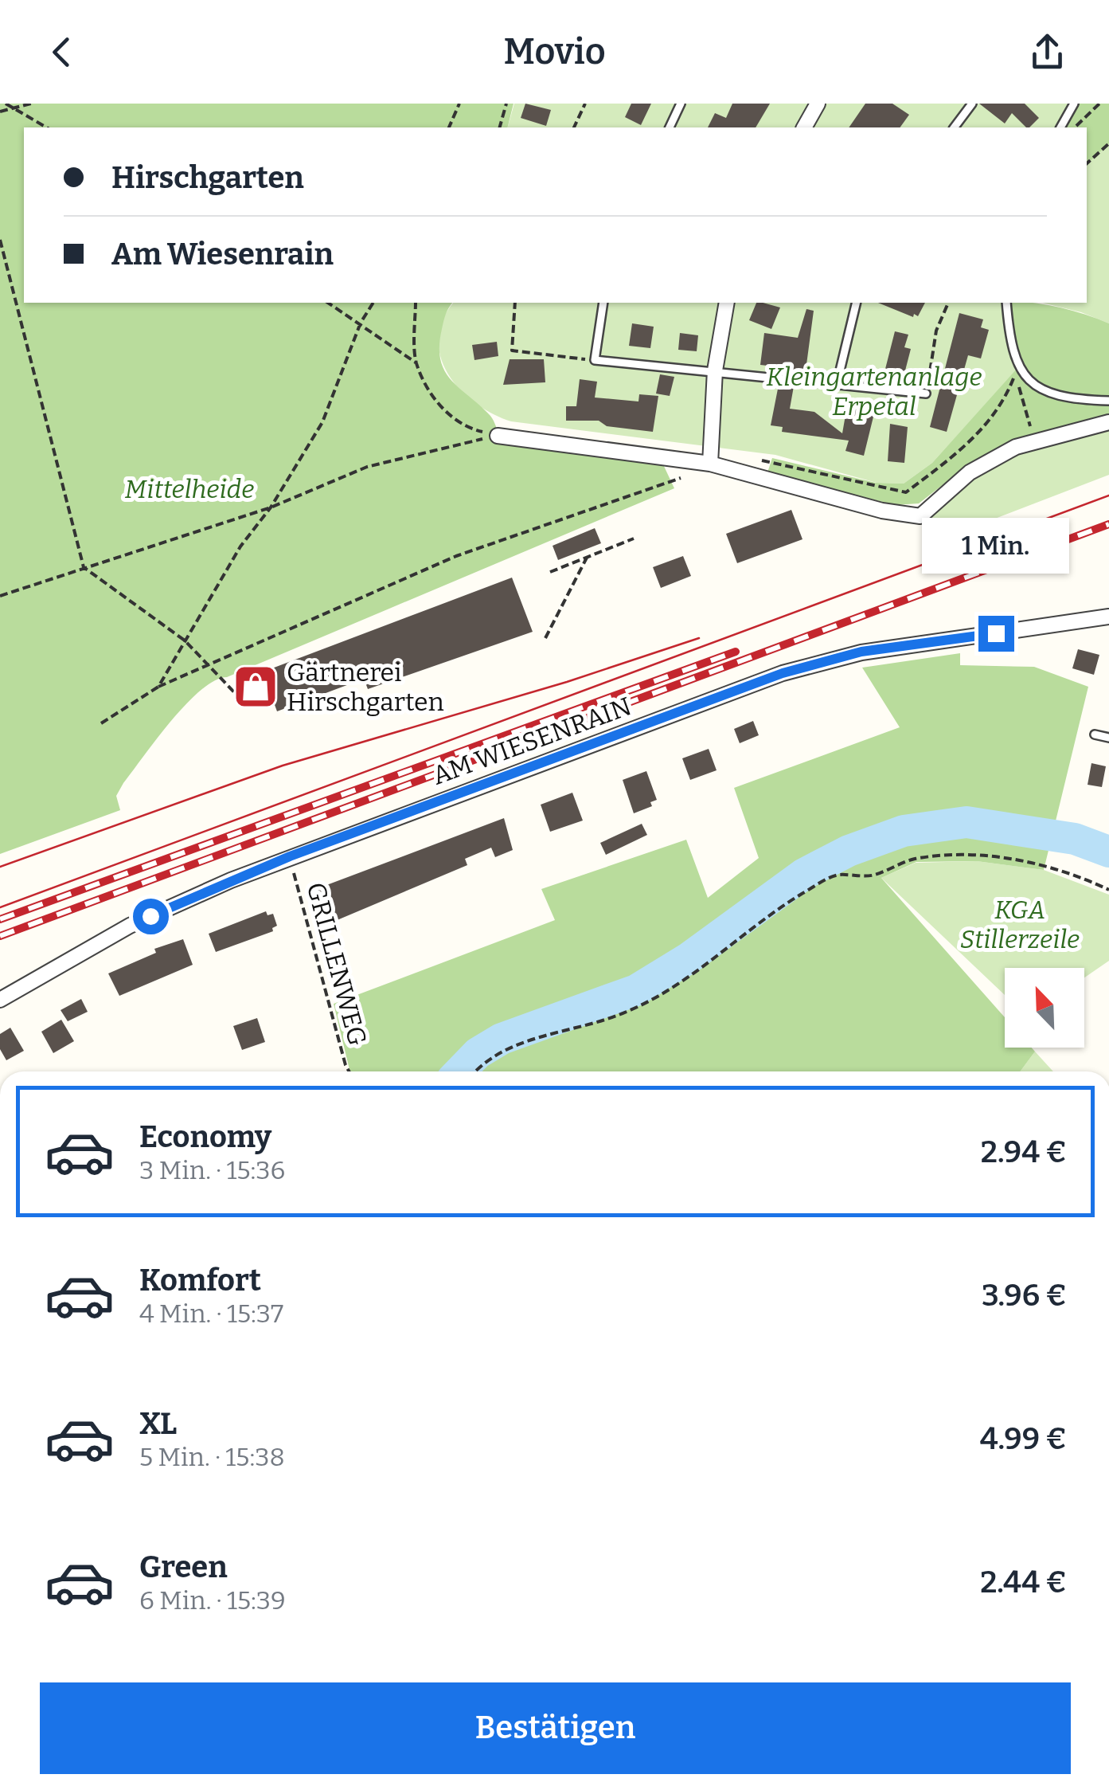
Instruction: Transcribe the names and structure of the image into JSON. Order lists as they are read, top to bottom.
{
  "streets": {
    "street": ["AM WIESENRAIN"],
    "path": ["GRILLENWEG"]
  },
  "crossings": [
    ["AM WIESENRAIN", "GRILLENWEG"]
  ],
  "parks": ["Kleingartenanlage Erpetal", "Mittelheide", "KGA Stillerzeile"],
  "places": {
    "shop": ["Gärtnerei Hirschgarten"]
  },
  "north": "top left",
  "page": {
    "header": "Movio",
    "banner": ["Hirschgarten", "Am Wiesenrain"],
    "bubble": "1 Min.",
    "list": [
      {
        "name": "Economy",
        "note": "3 Min. · 15:36",
        "value": "2.94 €"
      },
      {
        "name": "Komfort",
        "note": "4 Min. · 15:37",
        "value": "3.96 €"
      },
      {
        "name": "XL",
        "note": "5 Min. · 15:38",
        "value": "4.99 €"
      },
      {
        "name": "Green",
        "note": "6 Min. · 15:39",
        "value": "2.44 €"
      }
    ],
    "buttons": "Bestätigen"
  }
}
